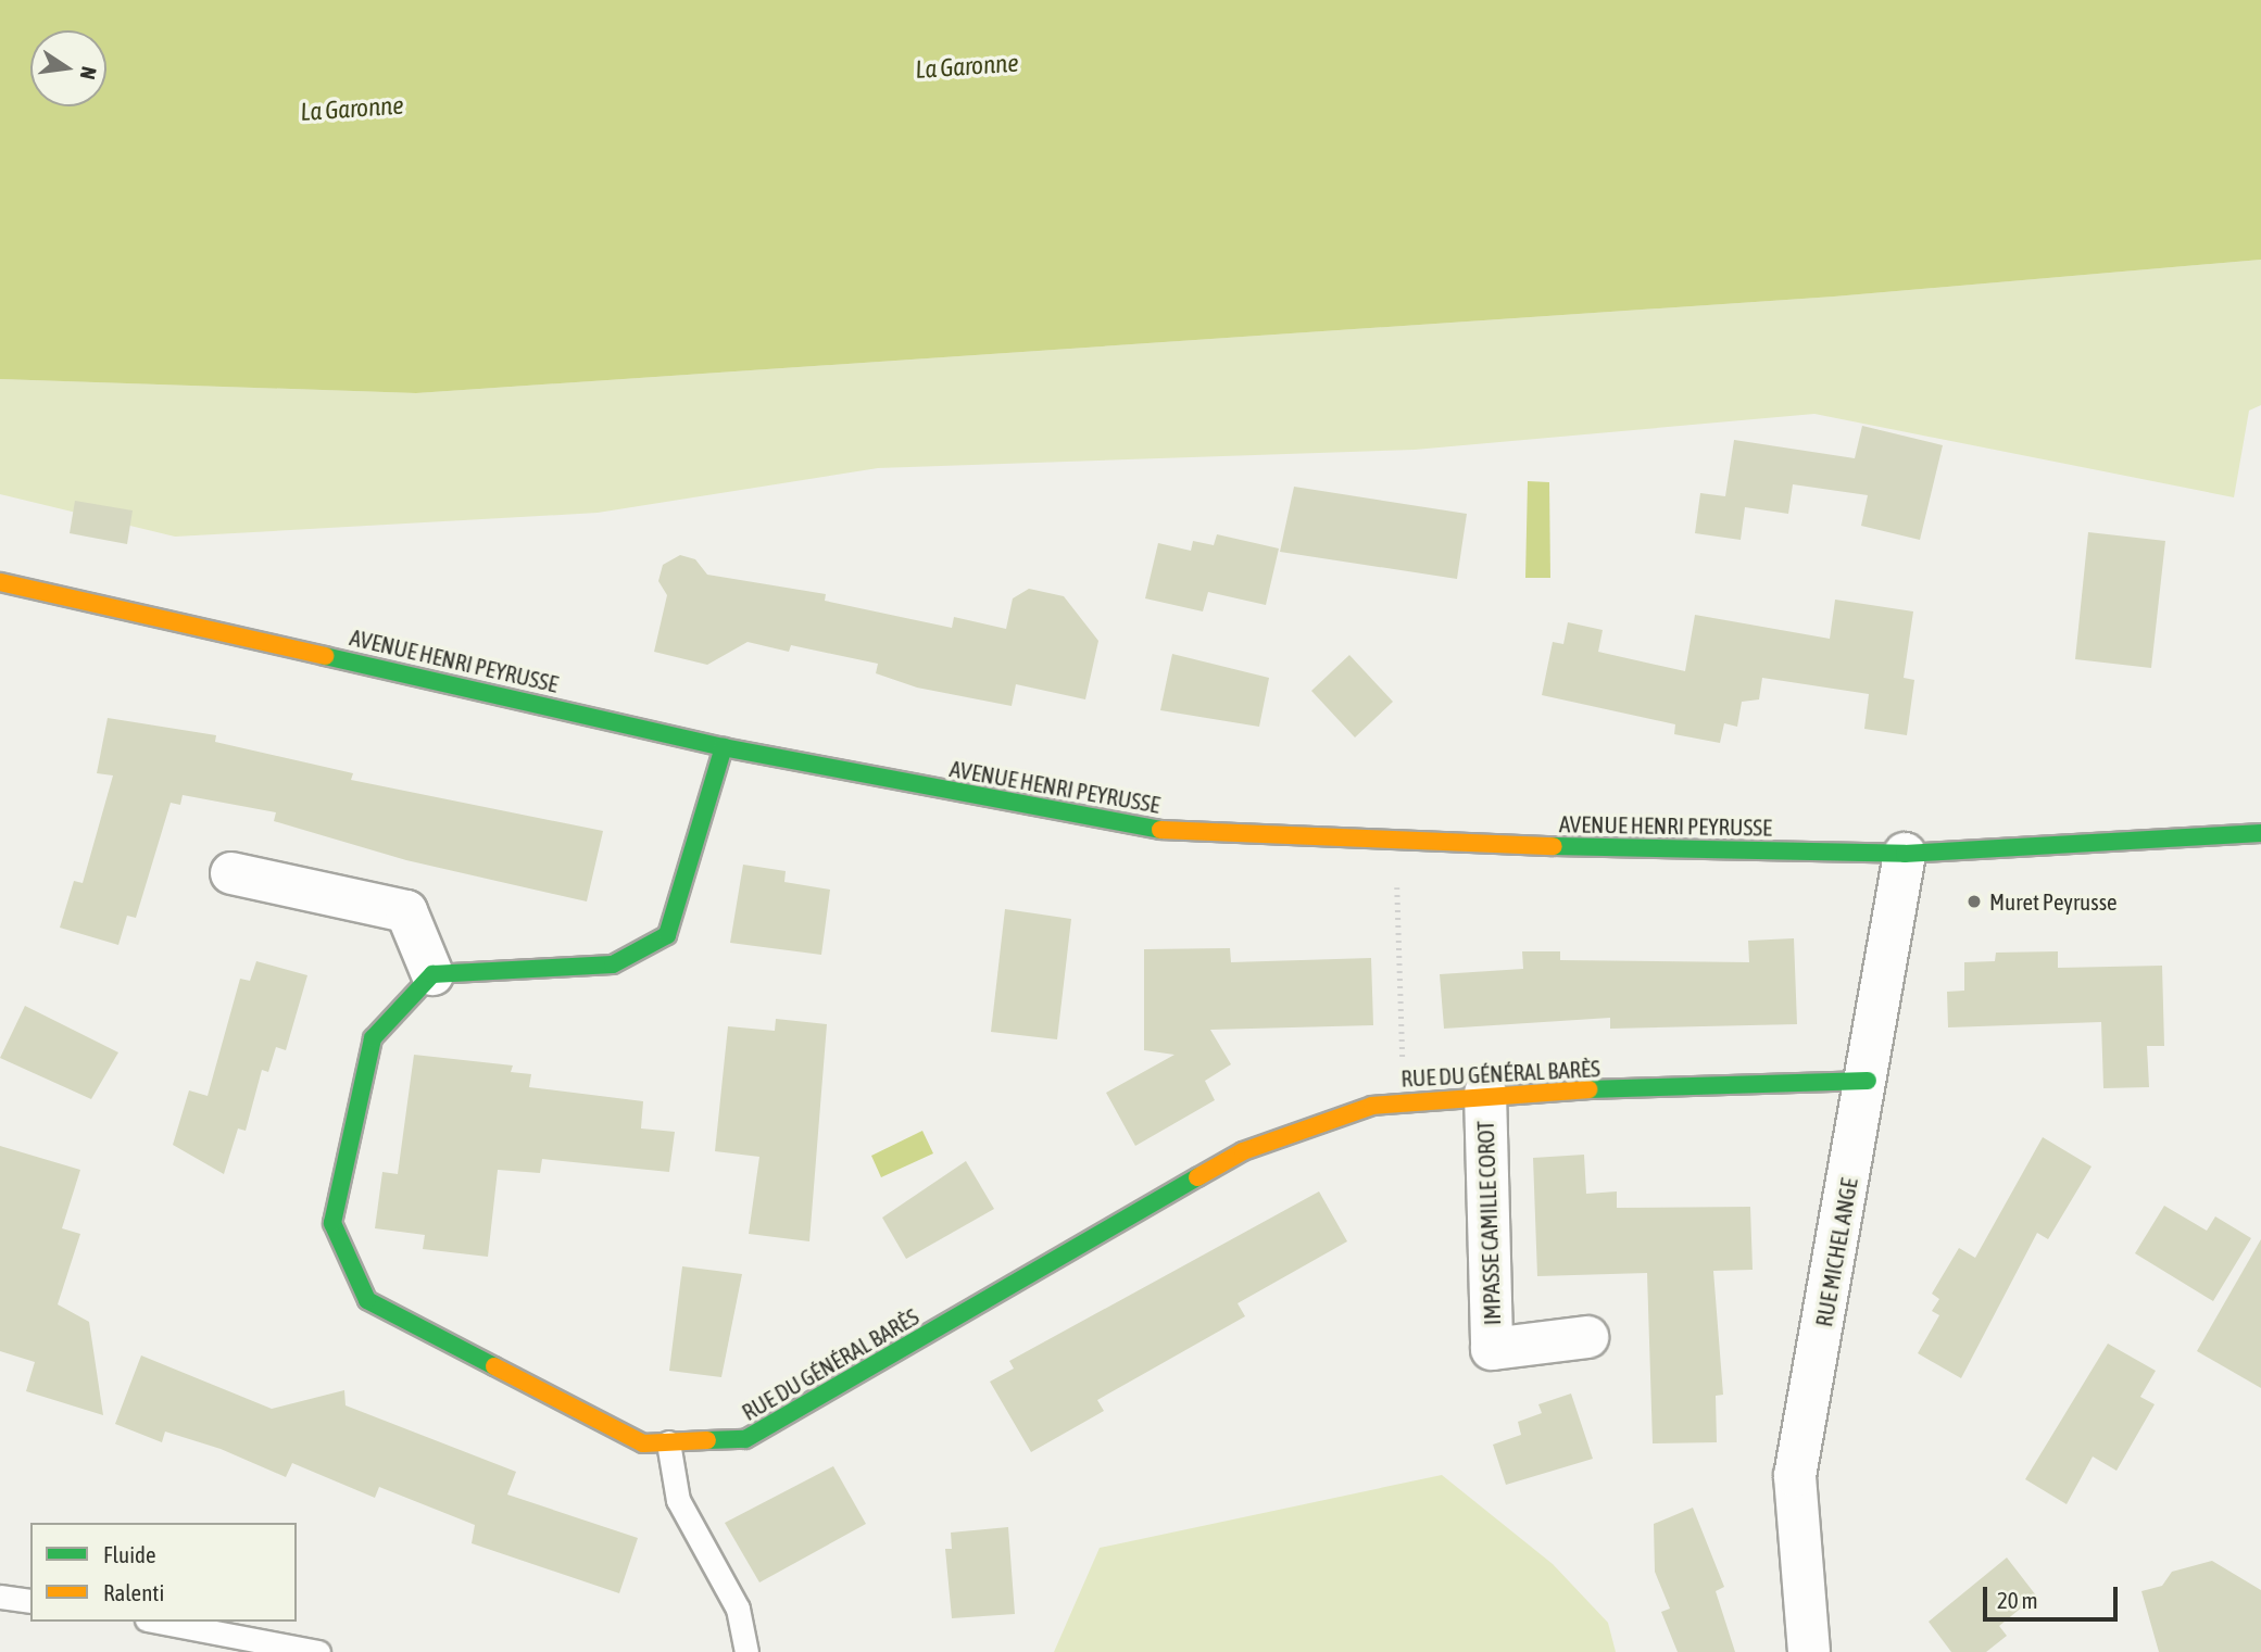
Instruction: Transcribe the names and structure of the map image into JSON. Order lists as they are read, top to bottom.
{
  "streets": {
    "street": [
      "AVENUE HENRI PEYRUSSE",
      "RUE DU GÉNÉRAL BARÈS",
      "IMPASSE CAMILLE COROT",
      "RUE MICHEL ANGE"
    ]
  },
  "crossings": [
    ["AVENUE HENRI PEYRUSSE", "RUE MICHEL ANGE"],
    ["RUE DU GÉNÉRAL BARÈS", "IMPASSE CAMILLE COROT"],
    ["RUE DU GÉNÉRAL BARÈS", "RUE MICHEL ANGE"]
  ],
  "water": ["La Garonne"],
  "places": ["Muret Peyrusse"],
  "legend": ["Fluide", "Ralenti"],
  "scale_bar": "20 m",
  "north": "right"
}
